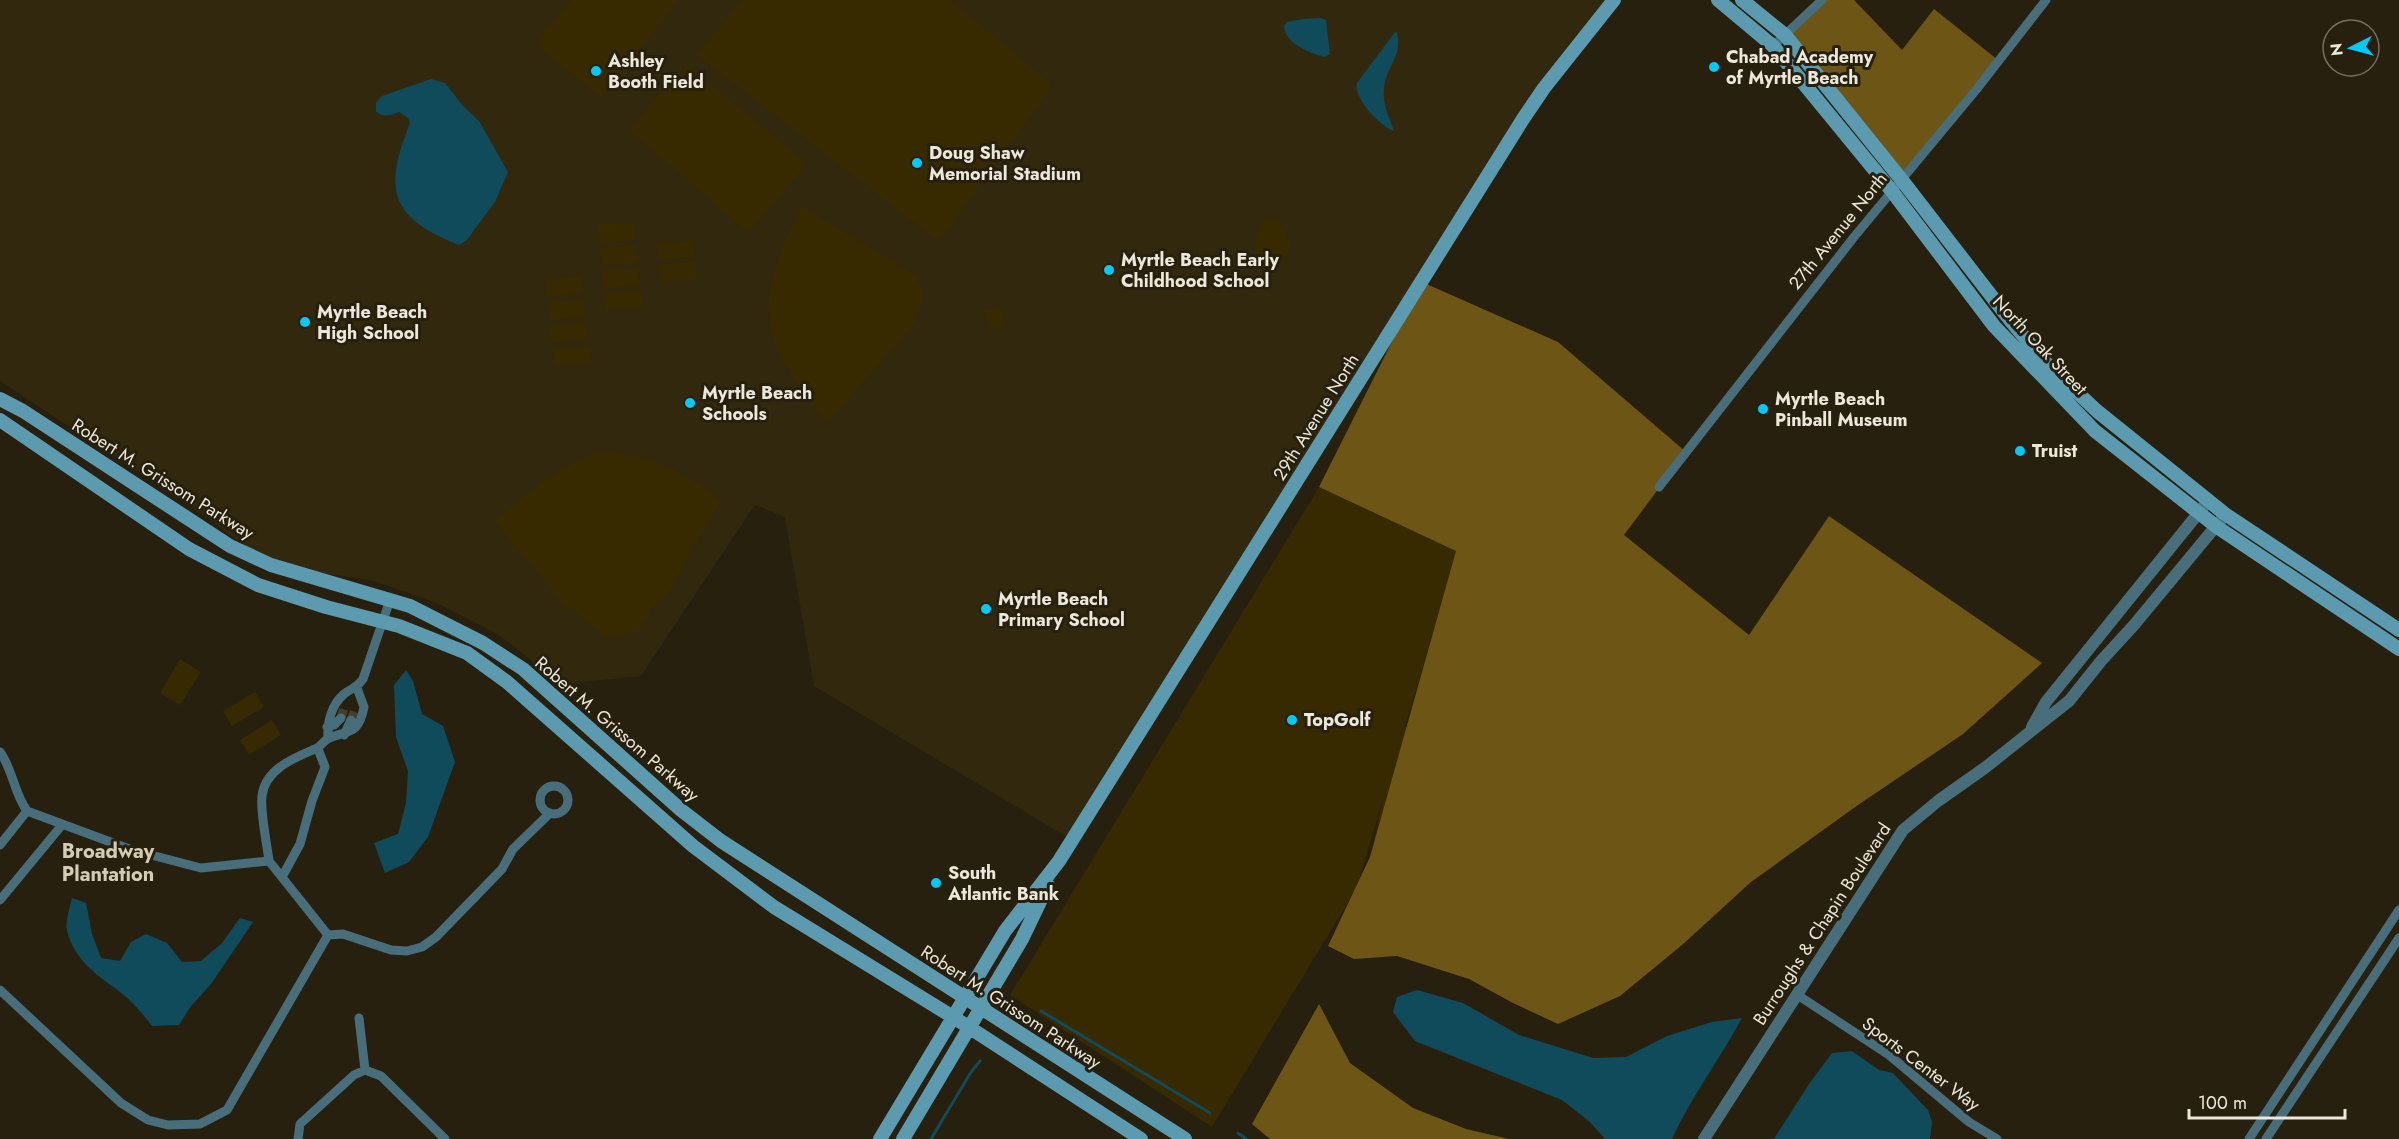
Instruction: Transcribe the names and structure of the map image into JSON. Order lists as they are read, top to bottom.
{
  "streets": {
    "main road": ["North Oak Street", "29th Avenue North", "Robert M. Grissom Parkway"],
    "street": ["27th Avenue North", "Burroughs & Chapin Boulevard", "Sports Center Way"]
  },
  "crossings": [
    ["27th Avenue North", "North Oak Street"],
    ["North Oak Street", "Burroughs & Chapin Boulevard"],
    ["29th Avenue North", "Robert M. Grissom Parkway"],
    ["Burroughs & Chapin Boulevard", "Sports Center Way"]
  ],
  "districts": ["Broadway Plantation"],
  "places": [
    "Chabad Academy of Myrtle Beach",
    "Ashley Booth Field",
    "Doug Shaw Memorial Stadium",
    "Myrtle Beach Early Childhood School",
    "Myrtle Beach High School",
    "Myrtle Beach Schools",
    "Myrtle Beach Pinball Museum",
    "Truist",
    "Myrtle Beach Primary School",
    "TopGolf",
    "South Atlantic Bank"
  ],
  "scale_bar": "100 m",
  "north": "left"
}
